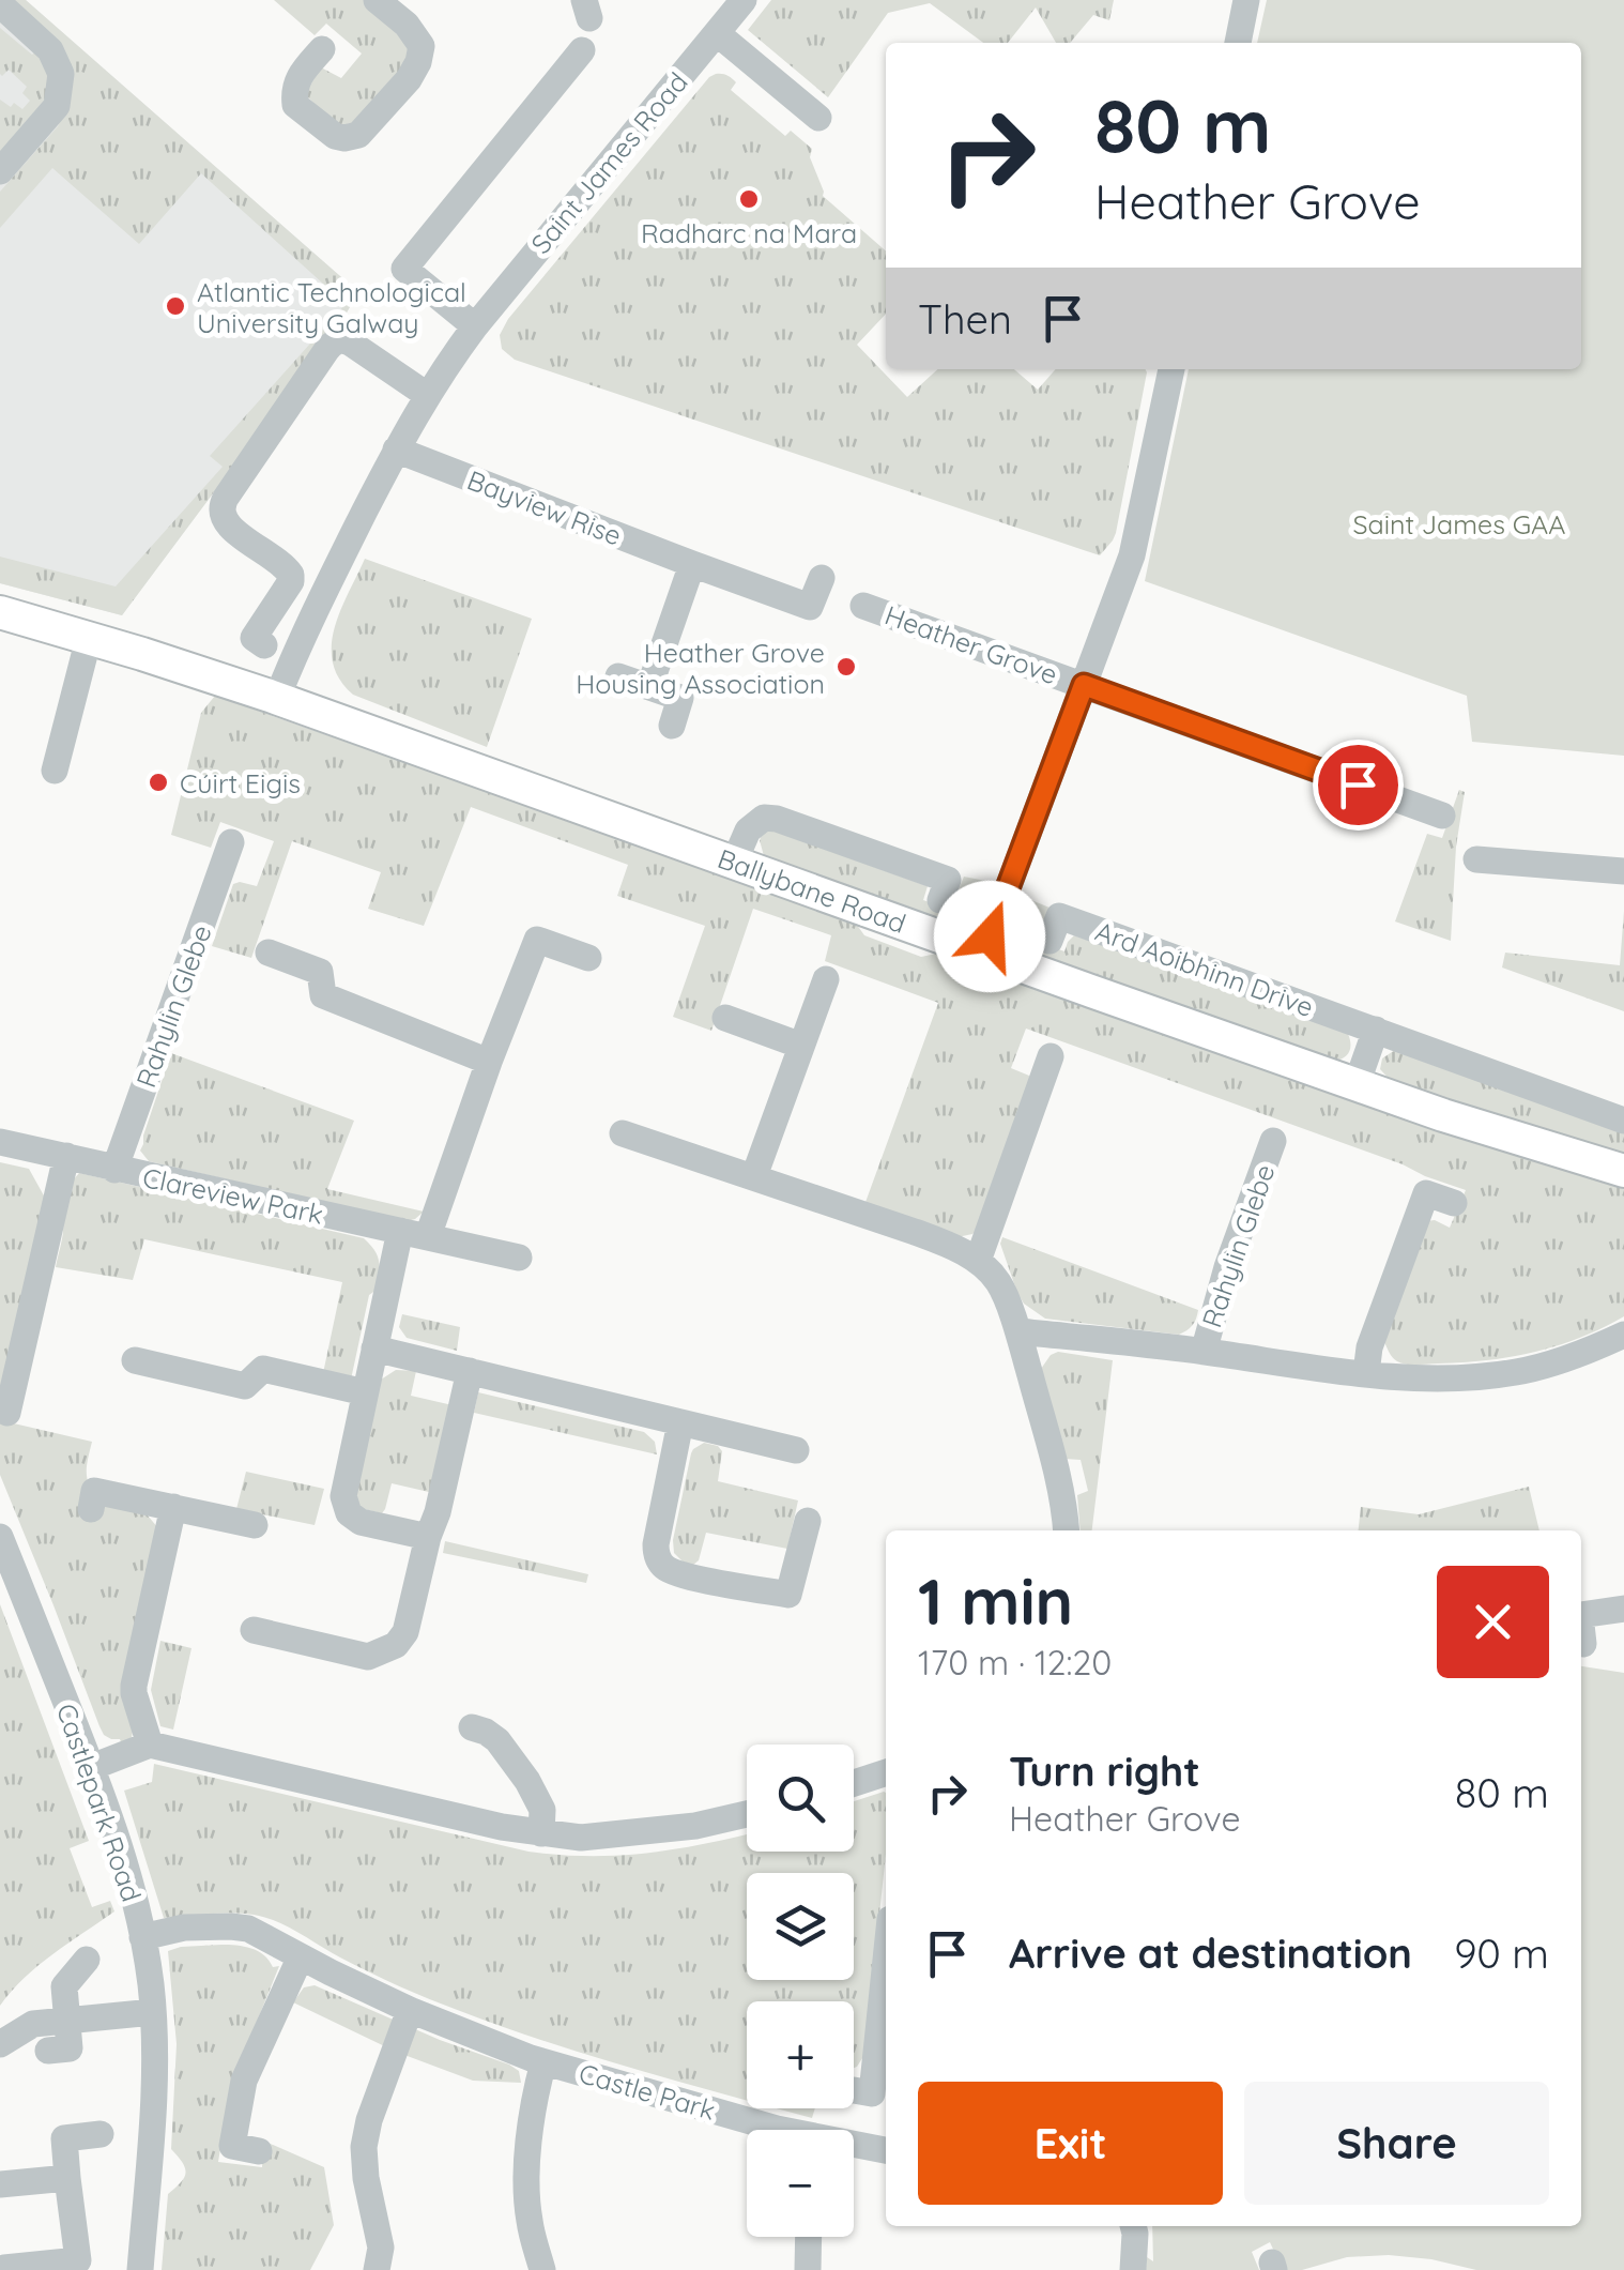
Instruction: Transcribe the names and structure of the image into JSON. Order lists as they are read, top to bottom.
{
  "streets": {
    "main road": ["Ballybane Road"],
    "street": [
      "Saint James Road",
      "Bayview Rise",
      "Heather Grove",
      "Ard Aoibhinn Drive",
      "Rahylin Glebe",
      "Clareview Park",
      "Castlepark Road",
      "Castle Park"
    ]
  },
  "crossings": [
    ["Saint James Road", "Bayview Rise"],
    ["Saint James Road", "Ballybane Road"],
    ["Rahylin Glebe", "Clareview Park"],
    ["Castlepark Road", "Castle Park"]
  ],
  "parks": ["Saint James GAA"],
  "places": [
    "Radharc na Mara",
    "Atlantic Technological University Galway",
    "Heather Grove Housing Association",
    "Cúirt Eigis"
  ],
  "page": {
    "turn": ["80 m", "Heather Grove"],
    "then": "Then",
    "heading": ["1 min", "170 m · 12:20"],
    "list": [
      {
        "name": "Turn right",
        "note": "Heather Grove",
        "value": "80 m"
      },
      {
        "name": "Arrive at destination",
        "value": "90 m"
      }
    ],
    "map_buttons": ["+", "−"],
    "buttons": ["Exit", "Share"]
  }
}
